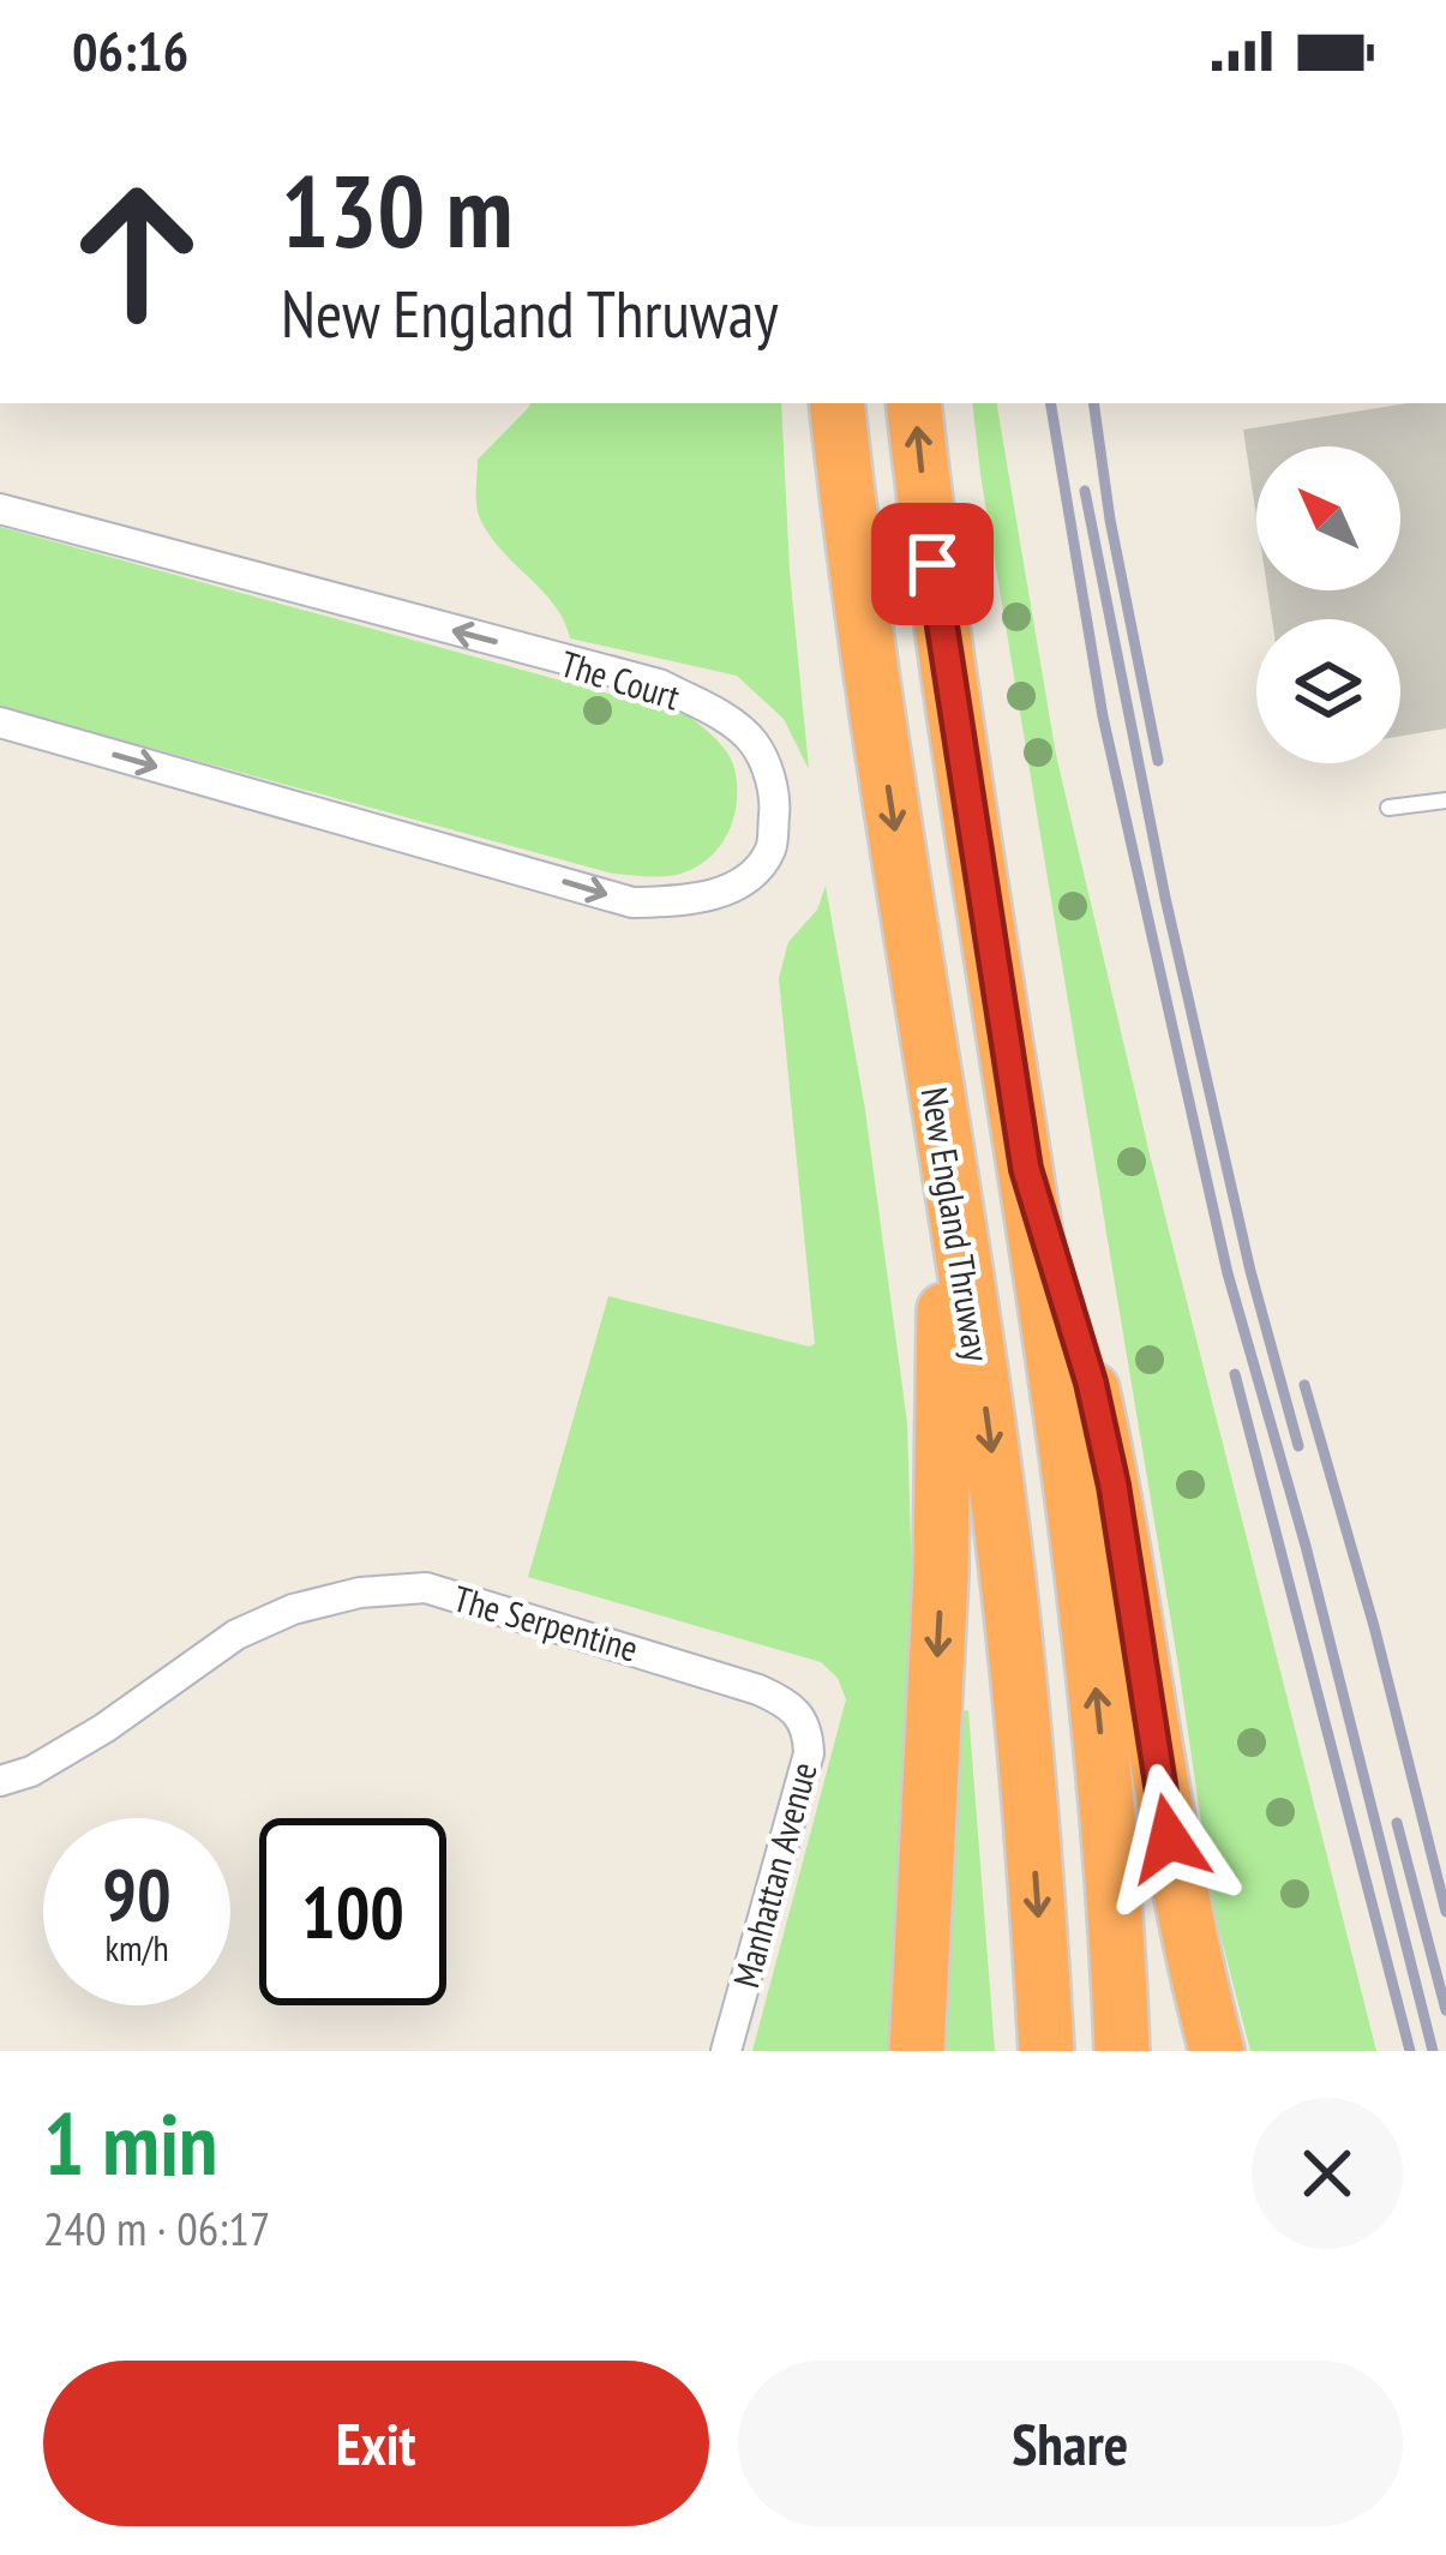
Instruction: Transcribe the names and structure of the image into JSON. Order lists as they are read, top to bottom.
{
  "streets": {
    "highway": ["New England Thruway"],
    "street": ["The Court", "The Serpentine", "Manhattan Avenue"]
  },
  "crossings": [
    ["The Serpentine", "Manhattan Avenue"]
  ],
  "north": "top left",
  "page": {
    "status": "06:16",
    "turn": ["130 m", "New England Thruway"],
    "speed": "90 km/h",
    "limit": "100",
    "heading": ["1 min", "240 m · 06:17"],
    "buttons": ["Exit", "Share"]
  }
}
